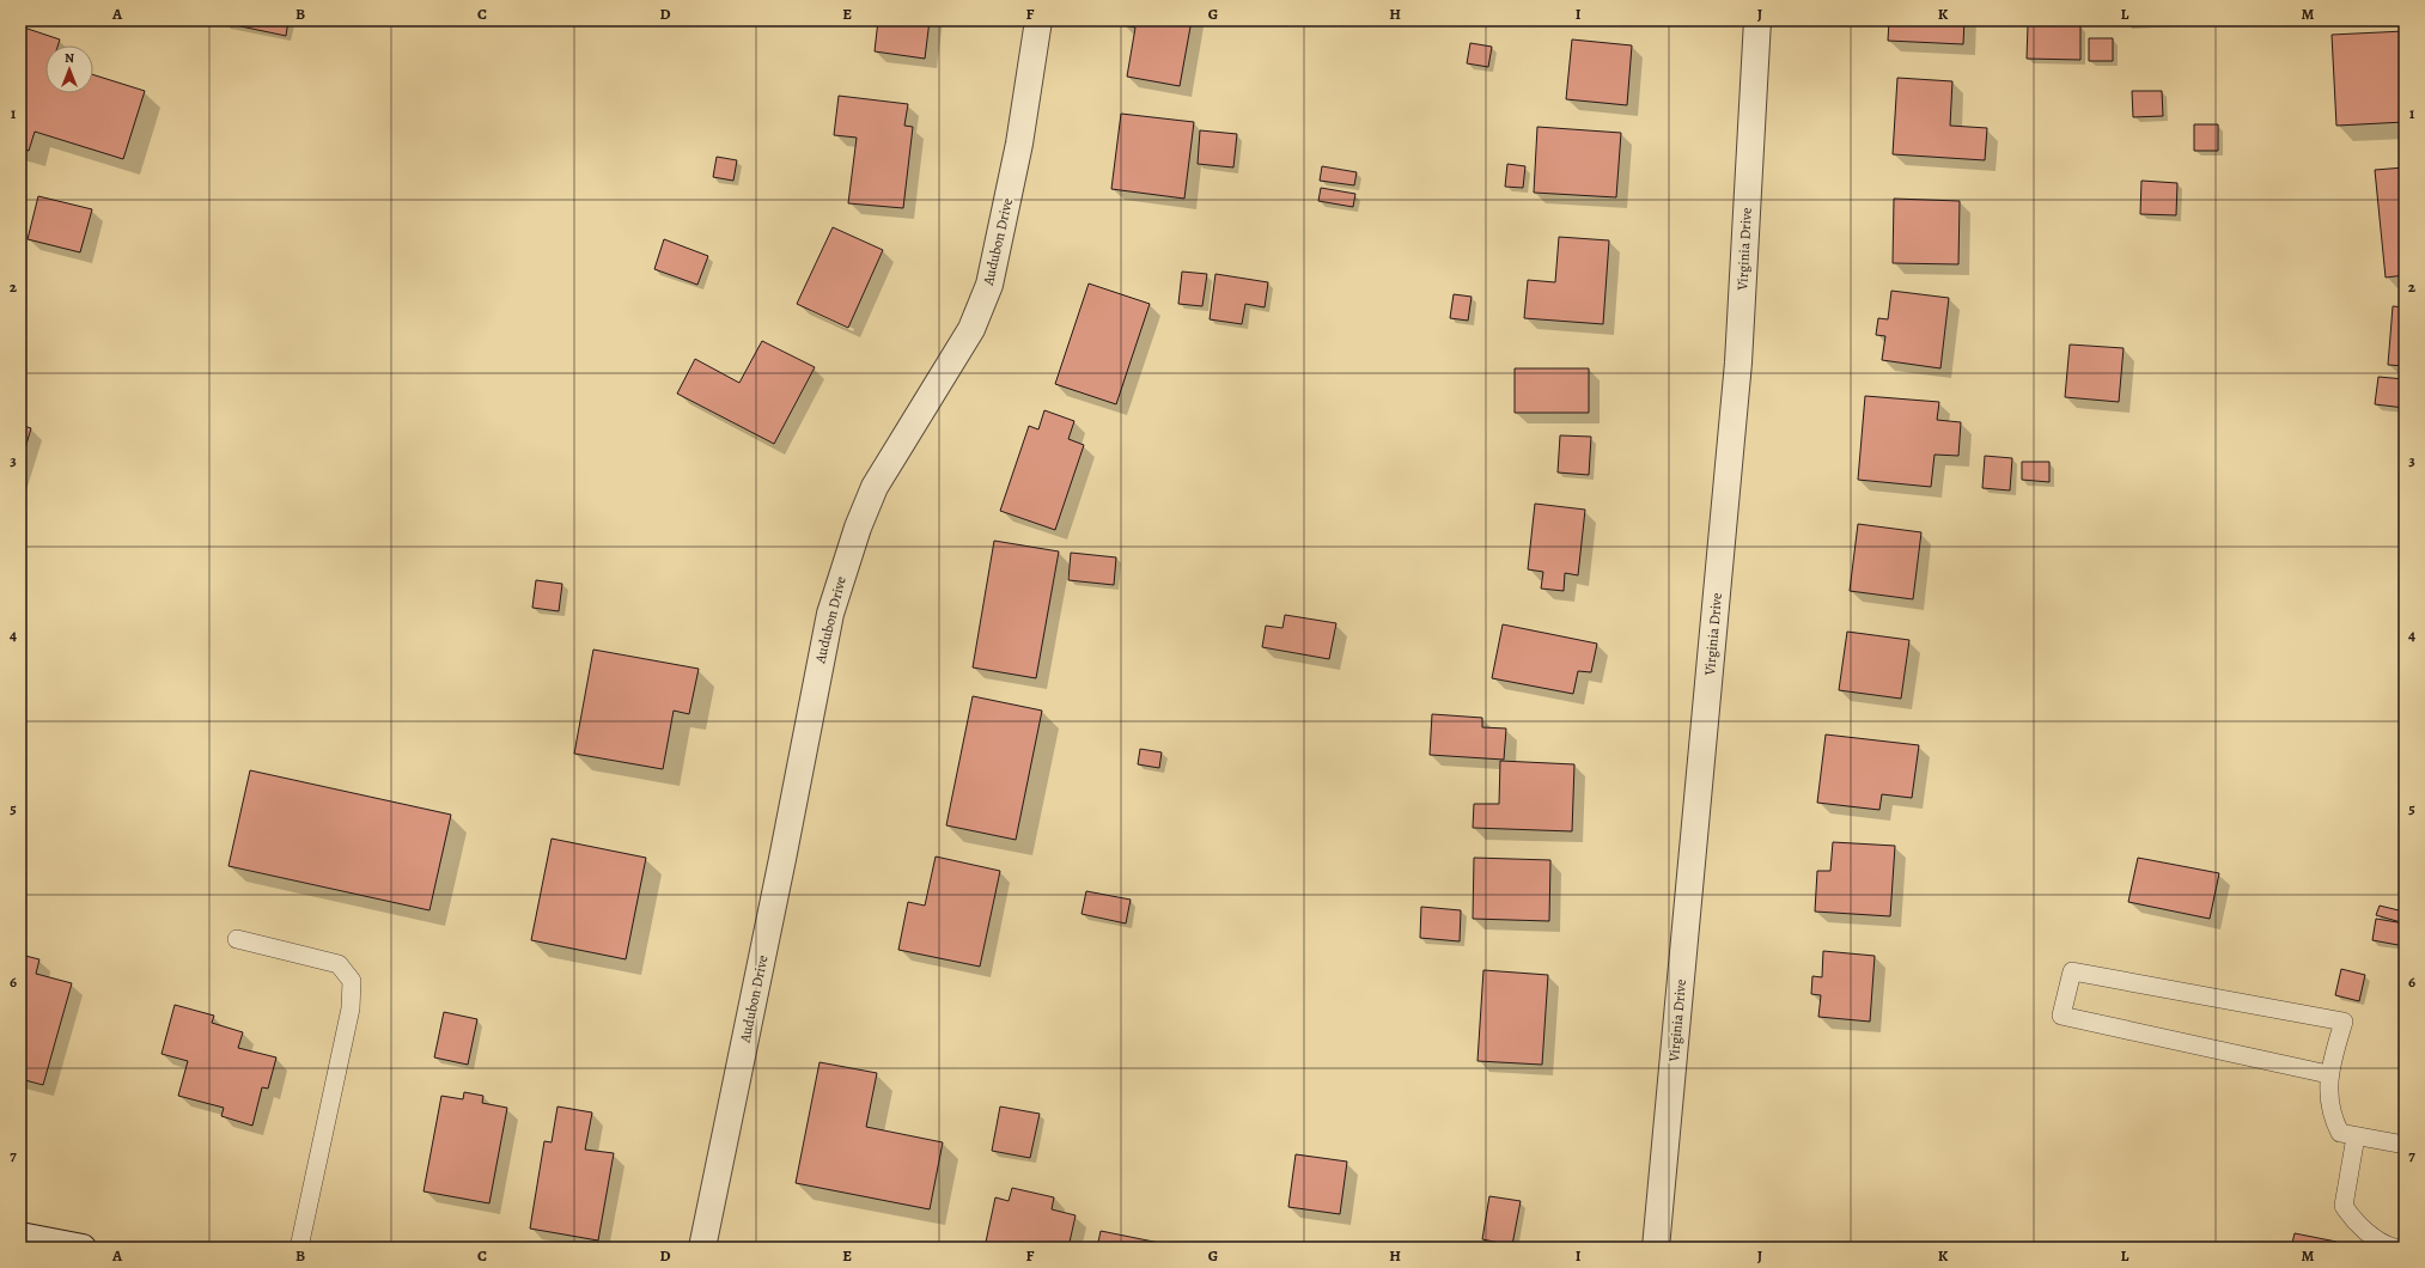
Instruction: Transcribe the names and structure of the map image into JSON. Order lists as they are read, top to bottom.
{
  "streets": {
    "street": ["Audubon Drive", "Virginia Drive"]
  },
  "north": "top",
  "grid": {
    "columns": [
      "A",
      "B",
      "C",
      "D",
      "E",
      "F",
      "G",
      "H",
      "I",
      "J",
      "K",
      "L",
      "M"
    ],
    "rows": [
      "1",
      "2",
      "3",
      "4",
      "5",
      "6",
      "7"
    ]
  }
}
